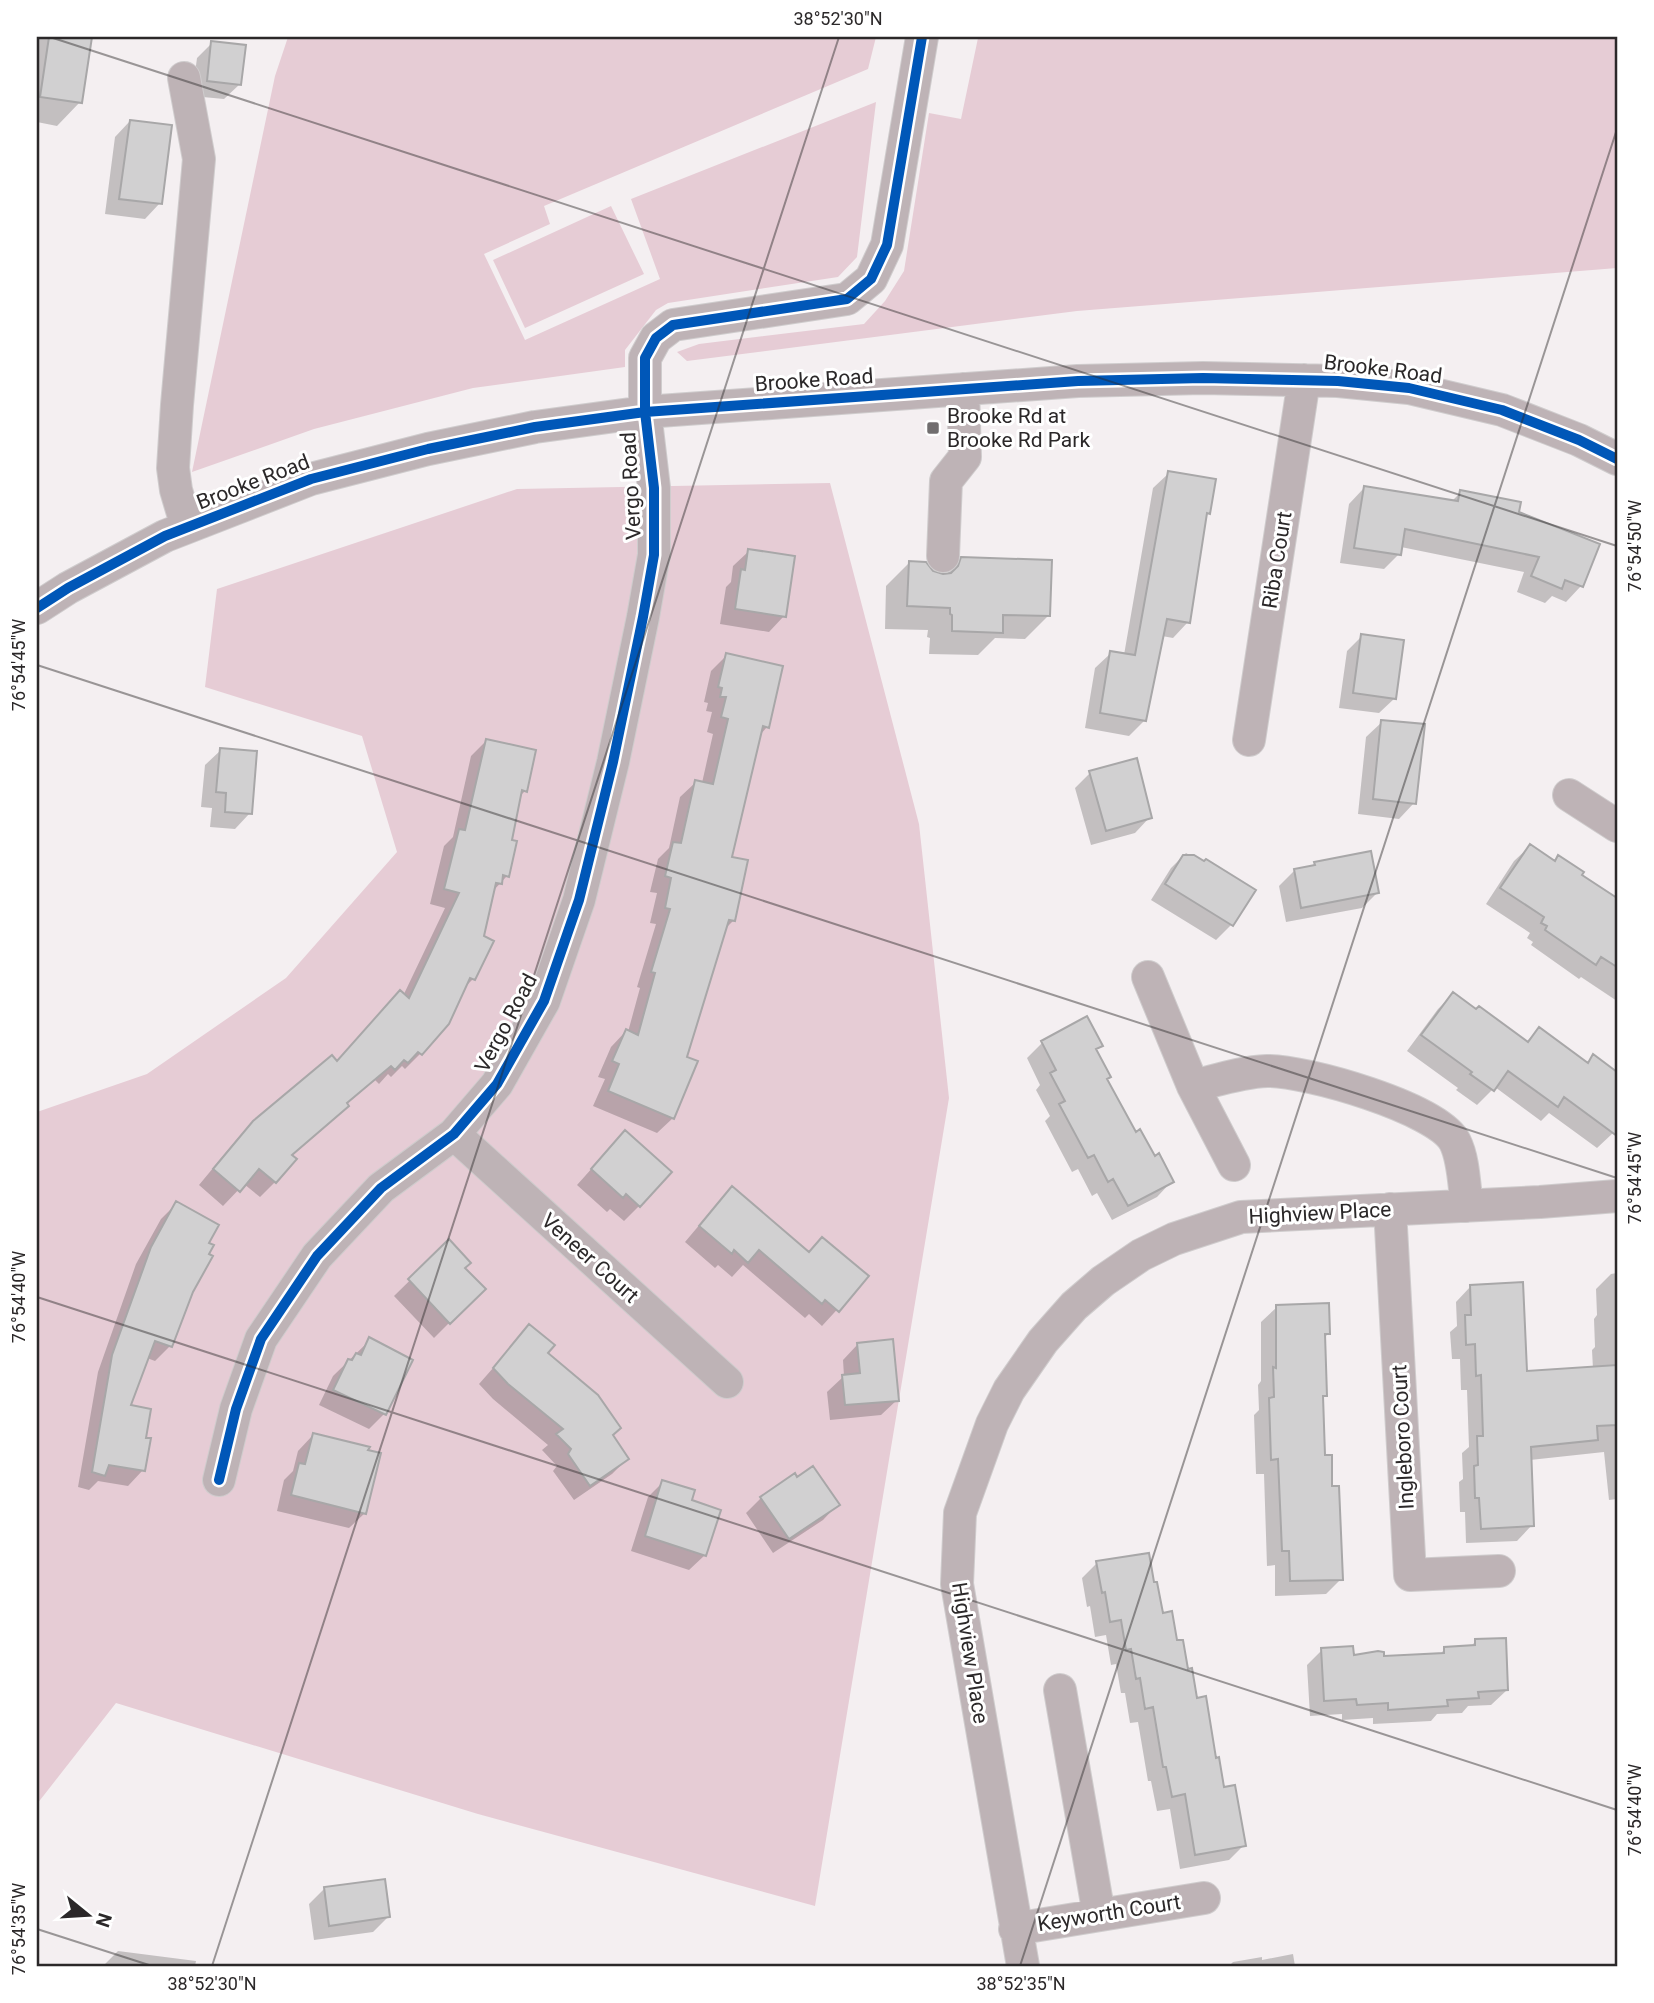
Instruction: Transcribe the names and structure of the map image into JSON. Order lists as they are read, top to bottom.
{
  "streets": {
    "street": [
      "Brooke Road",
      "Vergo Road",
      "Riba Court",
      "Highview Place",
      "Veneer Court",
      "Ingleboro Court",
      "Keyworth Court"
    ]
  },
  "crossings": [
    ["Brooke Road", "Vergo Road"],
    ["Brooke Road", "Riba Court"],
    ["Vergo Road", "Veneer Court"],
    ["Highview Place", "Ingleboro Court"],
    ["Highview Place", "Keyworth Court"]
  ],
  "places": {
    "transit": ["Brooke Rd at Brooke Rd Park"]
  },
  "north": "right",
  "coordinates": [
    "38°52'30\"N",
    "76°54'50\"W",
    "76°54'45\"W",
    "76°54'40\"W",
    "76°54'35\"W",
    "38°52'35\"N"
  ]
}
